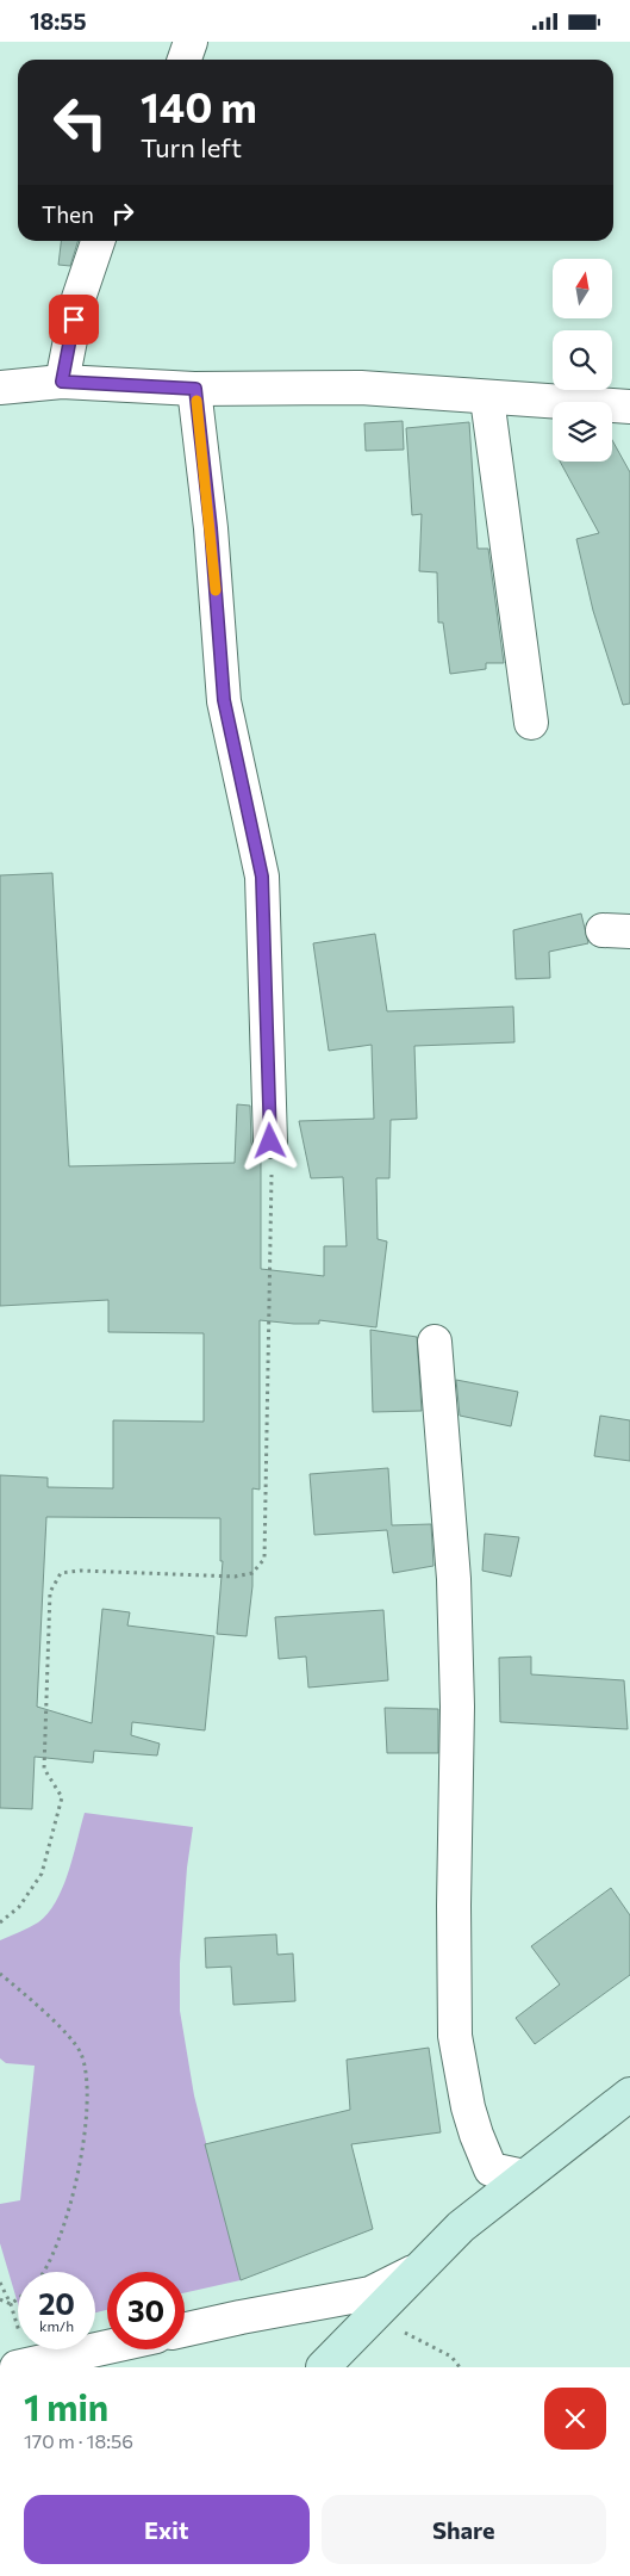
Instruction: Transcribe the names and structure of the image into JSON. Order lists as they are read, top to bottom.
{
  "north": "top",
  "page": {
    "status": "18:55",
    "turn": ["140 m", "Turn left"],
    "then": "Then",
    "speed": "20 km/h",
    "limit": "30",
    "heading": ["1 min", "170 m · 18:56"],
    "buttons": ["Exit", "Share"]
  }
}
